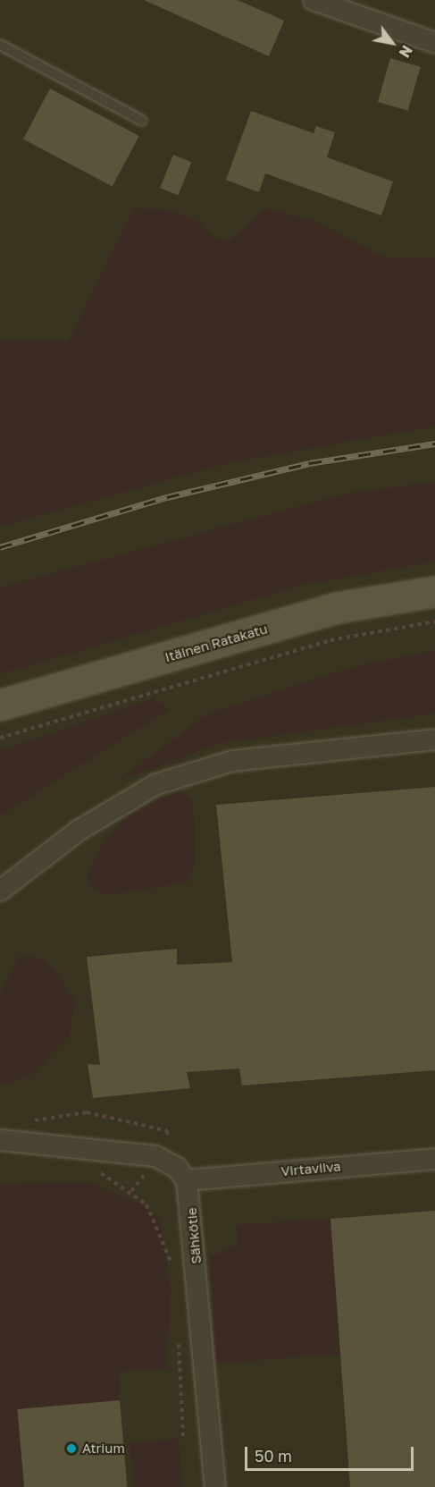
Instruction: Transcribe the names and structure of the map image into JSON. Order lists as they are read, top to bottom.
{
  "streets": {
    "street": ["Itäinen Ratakatu", "Virtaviiva", "Sähkötie"]
  },
  "crossings": [
    ["Virtaviiva", "Sähkötie"]
  ],
  "places": ["Atrium"],
  "scale_bar": "50 m",
  "north": "bottom right"
}
